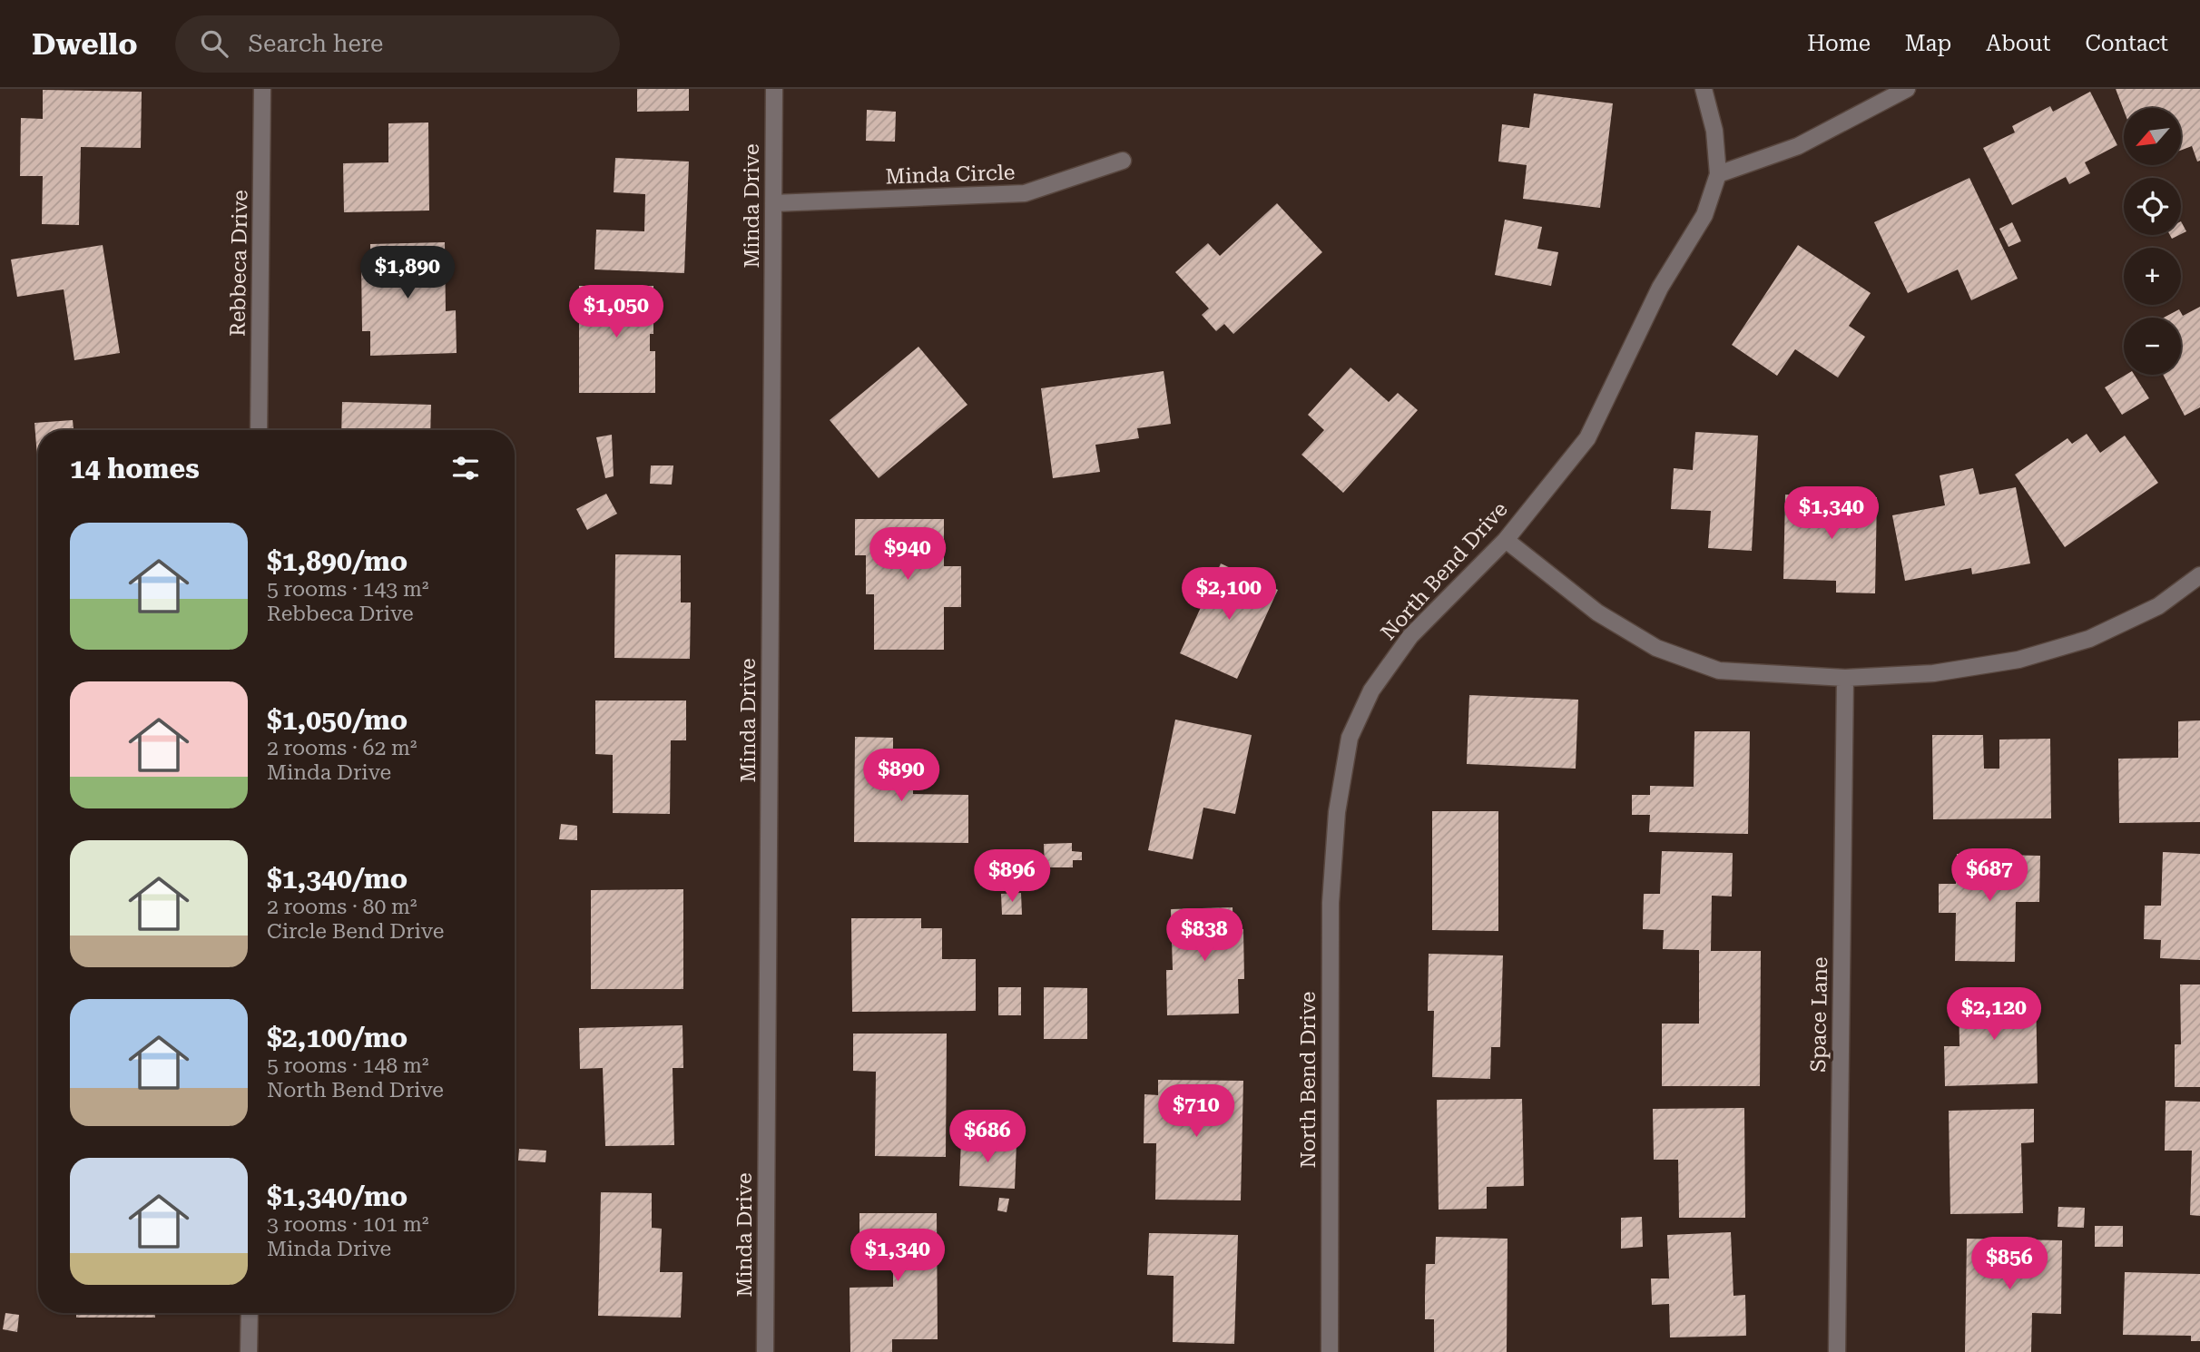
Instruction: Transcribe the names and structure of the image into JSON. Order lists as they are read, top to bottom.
{
  "streets": {
    "street": [
      "Minda Circle",
      "Minda Drive",
      "Rebbeca Drive",
      "North Bend Drive",
      "Space Lane"
    ]
  },
  "crossings": [
    ["Minda Circle", "Minda Drive"]
  ],
  "north": "bottom left",
  "page": {
    "header": "Dwello",
    "search": "Search here",
    "nav": [
      "Home",
      "Map",
      "About",
      "Contact"
    ],
    "map_buttons": ["+", "−"],
    "price": [
      "$1,890",
      "$1,050",
      "$1,340",
      "$940",
      "$2,100",
      "$890",
      "$687",
      "$896",
      "$838",
      "$2,120",
      "$710",
      "$686",
      "$1,340",
      "$856"
    ],
    "heading": "14 homes",
    "list": [
      {
        "name": "$1,890/mo",
        "note": "5 rooms · 143 m² · Rebbeca Drive"
      },
      {
        "name": "$1,050/mo",
        "note": "2 rooms · 62 m² · Minda Drive"
      },
      {
        "name": "$1,340/mo",
        "note": "2 rooms · 80 m² · Circle Bend Drive"
      },
      {
        "name": "$2,100/mo",
        "note": "5 rooms · 148 m² · North Bend Drive"
      },
      {
        "name": "$1,340/mo",
        "note": "3 rooms · 101 m² · Minda Drive"
      }
    ]
  }
}
